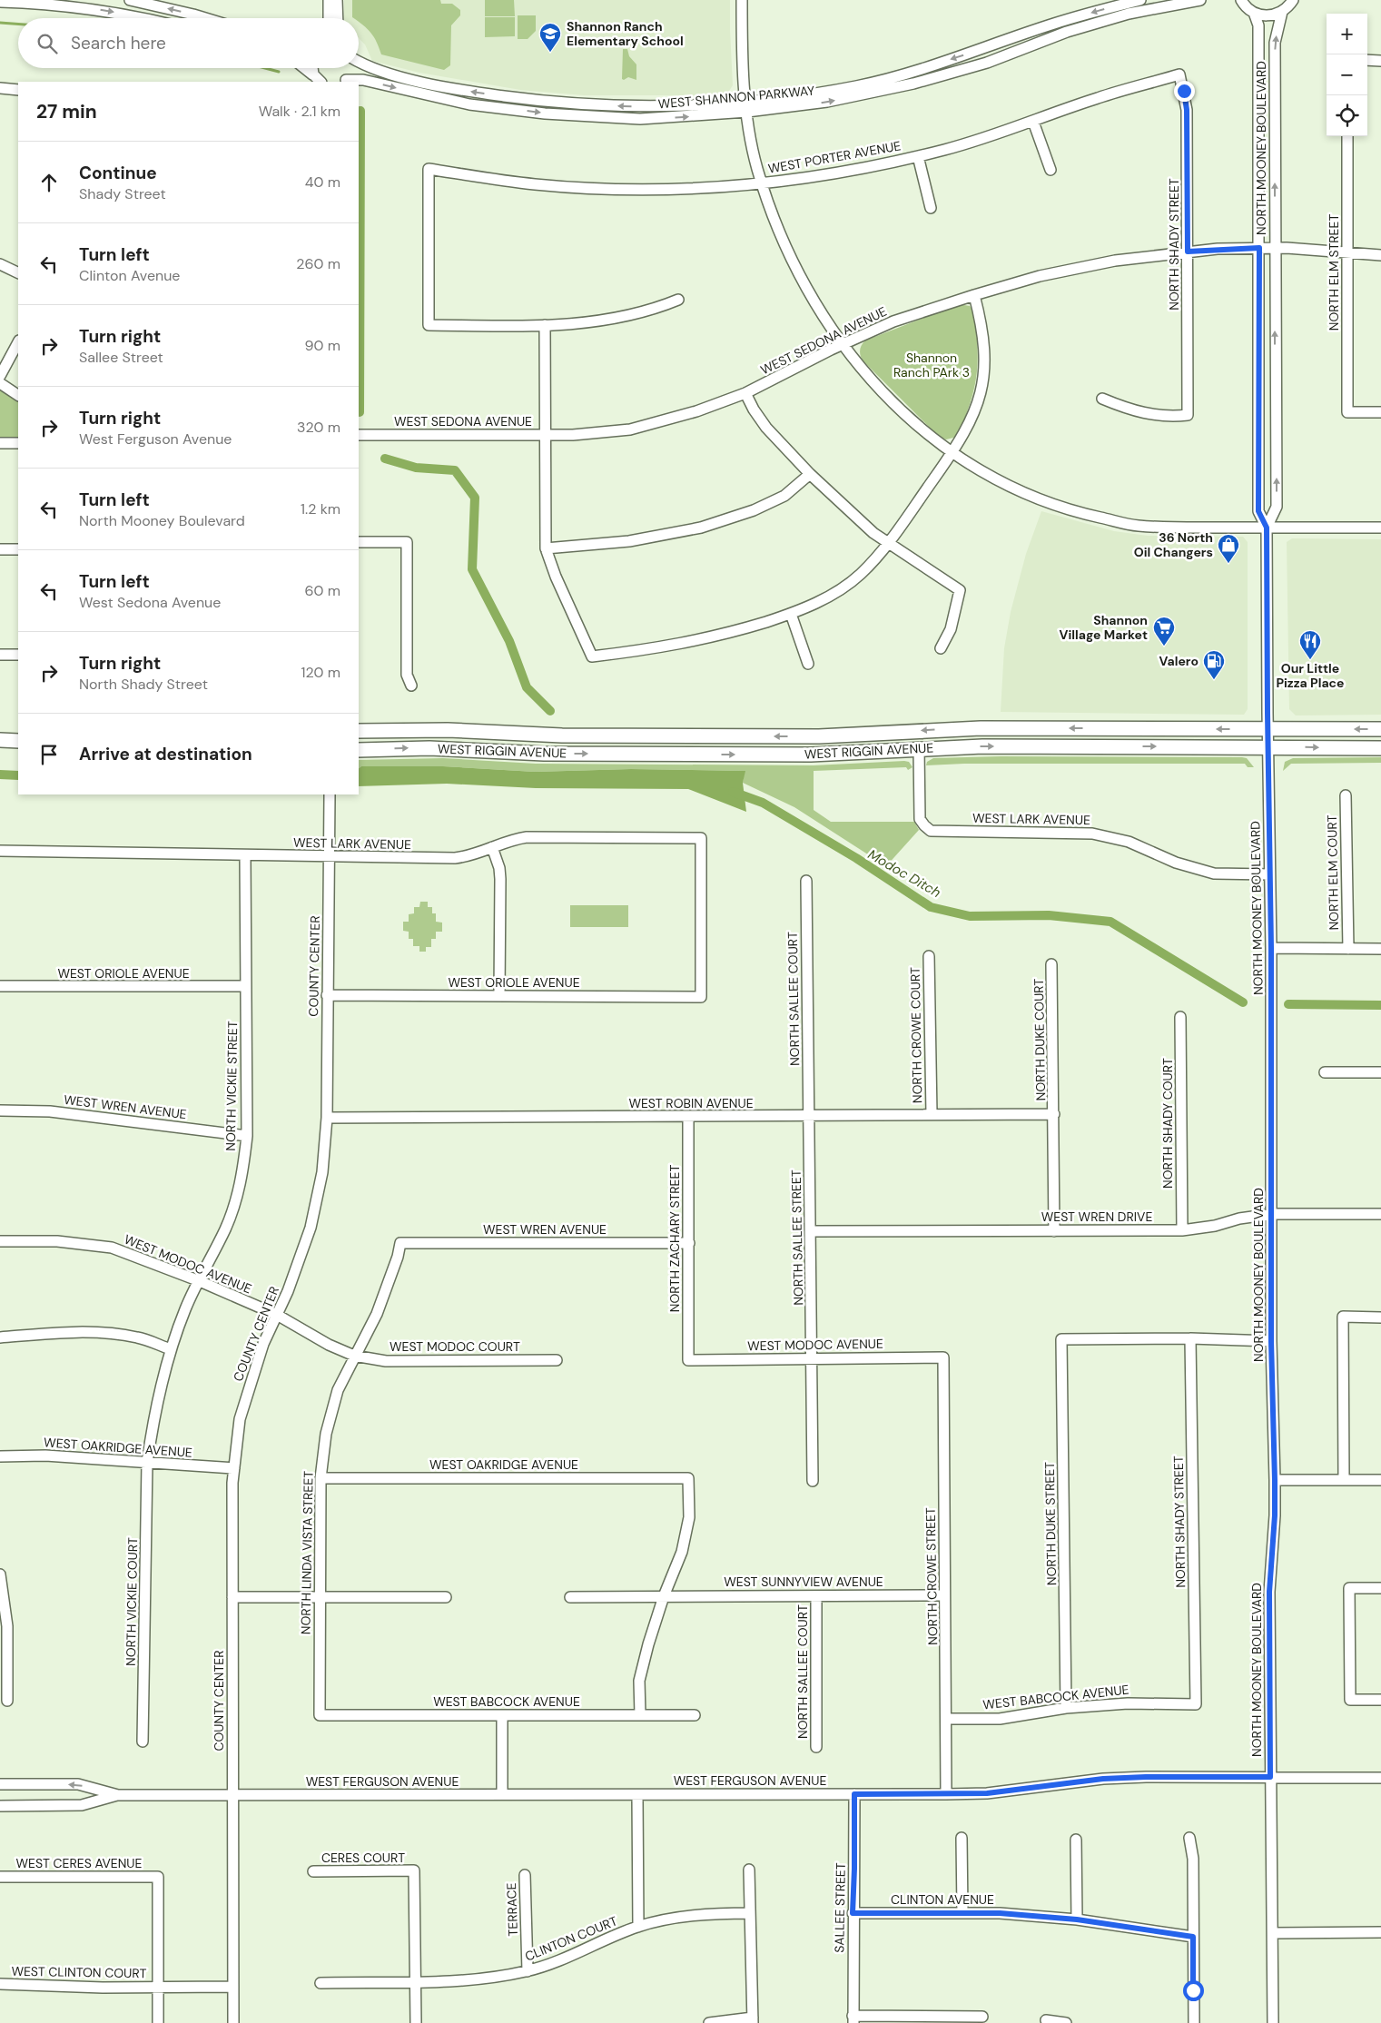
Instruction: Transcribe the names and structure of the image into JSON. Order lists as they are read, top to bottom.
{
  "streets": {
    "main road": ["WEST RIGGIN AVENUE"],
    "street": [
      "WEST SHANNON PARKWAY",
      "NORTH MOONEY BOULEVARD",
      "WEST PORTER AVENUE",
      "NORTH SHADY STREET",
      "NORTH ELM STREET",
      "WEST SEDONA AVENUE",
      "WEST LARK AVENUE",
      "NORTH ELM COURT",
      "COUNTY CENTER",
      "WEST ORIOLE AVENUE",
      "NORTH SALLEE COURT",
      "NORTH CROWE COURT",
      "NORTH DUKE COURT",
      "NORTH VICKIE STREET",
      "WEST ROBIN AVENUE",
      "WEST WREN AVENUE",
      "NORTH SHADY COURT",
      "WEST WREN DRIVE",
      "NORTH SALLEE STREET",
      "NORTH ZACHARY STREET",
      "WEST MODOC AVENUE",
      "WEST MODOC COURT",
      "WEST OAKRIDGE AVENUE",
      "NORTH DUKE STREET",
      "NORTH LINDA VISTA STREET",
      "NORTH CROWE STREET",
      "WEST SUNNYVIEW AVENUE",
      "NORTH VICKIE COURT",
      "WEST BABCOCK AVENUE",
      "WEST FERGUSON AVENUE",
      "CERES COURT",
      "WEST CERES AVENUE",
      "CLINTON AVENUE",
      "SALLEE STREET",
      "TERRACE",
      "CLINTON COURT",
      "WEST CLINTON COURT"
    ]
  },
  "crossings": [
    ["NORTH MOONEY BOULEVARD", "WEST SEDONA AVENUE"],
    ["NORTH MOONEY BOULEVARD", "WEST RIGGIN AVENUE"],
    ["NORTH MOONEY BOULEVARD", "WEST LARK AVENUE"],
    ["NORTH MOONEY BOULEVARD", "WEST WREN DRIVE"],
    ["NORTH MOONEY BOULEVARD", "WEST FERGUSON AVENUE"],
    ["WEST PORTER AVENUE", "NORTH SHADY STREET"],
    ["NORTH SHADY STREET", "WEST SEDONA AVENUE"],
    ["NORTH SHADY STREET", "NORTH DUKE STREET"],
    ["NORTH SHADY STREET", "WEST BABCOCK AVENUE"],
    ["NORTH ELM STREET", "WEST SEDONA AVENUE"],
    ["WEST RIGGIN AVENUE", "WEST LARK AVENUE"],
    ["WEST LARK AVENUE", "COUNTY CENTER"],
    ["WEST LARK AVENUE", "WEST ORIOLE AVENUE"],
    ["WEST LARK AVENUE", "NORTH VICKIE STREET"],
    ["COUNTY CENTER", "WEST ORIOLE AVENUE"],
    ["COUNTY CENTER", "WEST ROBIN AVENUE"],
    ["COUNTY CENTER", "WEST MODOC AVENUE"],
    ["COUNTY CENTER", "WEST OAKRIDGE AVENUE"],
    ["COUNTY CENTER", "WEST FERGUSON AVENUE"],
    ["COUNTY CENTER", "WEST CLINTON COURT"],
    ["WEST ORIOLE AVENUE", "NORTH VICKIE STREET"],
    ["NORTH SALLEE COURT", "WEST ROBIN AVENUE"],
    ["NORTH SALLEE COURT", "NORTH SALLEE STREET"],
    ["NORTH SALLEE COURT", "WEST SUNNYVIEW AVENUE"],
    ["NORTH CROWE COURT", "WEST ROBIN AVENUE"],
    ["NORTH DUKE COURT", "WEST ROBIN AVENUE"],
    ["NORTH VICKIE STREET", "WEST WREN AVENUE"],
    ["NORTH VICKIE STREET", "WEST MODOC AVENUE"],
    ["NORTH VICKIE STREET", "WEST OAKRIDGE AVENUE"],
    ["NORTH VICKIE STREET", "NORTH VICKIE COURT"],
    ["WEST ROBIN AVENUE", "NORTH SALLEE STREET"],
    ["WEST ROBIN AVENUE", "NORTH ZACHARY STREET"],
    ["WEST WREN AVENUE", "NORTH ZACHARY STREET"],
    ["WEST WREN AVENUE", "NORTH LINDA VISTA STREET"],
    ["NORTH SHADY COURT", "WEST WREN DRIVE"],
    ["WEST WREN DRIVE", "NORTH SALLEE STREET"],
    ["NORTH SALLEE STREET", "WEST MODOC AVENUE"],
    ["NORTH ZACHARY STREET", "WEST MODOC AVENUE"],
    ["WEST MODOC AVENUE", "WEST MODOC COURT"],
    ["WEST MODOC AVENUE", "NORTH LINDA VISTA STREET"],
    ["WEST MODOC AVENUE", "NORTH CROWE STREET"],
    ["WEST MODOC COURT", "NORTH LINDA VISTA STREET"],
    ["WEST OAKRIDGE AVENUE", "NORTH LINDA VISTA STREET"],
    ["WEST OAKRIDGE AVENUE", "WEST SUNNYVIEW AVENUE"],
    ["WEST OAKRIDGE AVENUE", "NORTH VICKIE COURT"],
    ["NORTH DUKE STREET", "WEST BABCOCK AVENUE"],
    ["NORTH LINDA VISTA STREET", "WEST BABCOCK AVENUE"],
    ["NORTH CROWE STREET", "WEST SUNNYVIEW AVENUE"],
    ["NORTH CROWE STREET", "WEST BABCOCK AVENUE"],
    ["NORTH CROWE STREET", "WEST FERGUSON AVENUE"],
    ["WEST FERGUSON AVENUE", "SALLEE STREET"],
    ["CERES COURT", "CLINTON COURT"],
    ["WEST CERES AVENUE", "WEST CLINTON COURT"],
    ["CLINTON AVENUE", "SALLEE STREET"],
    ["TERRACE", "CLINTON COURT"]
  ],
  "water": ["Modoc Ditch"],
  "parks": ["Shannon Ranch PArk 3"],
  "places": {
    "school or university": ["Shannon Ranch Elementary School"],
    "shop": ["36 North Oil Changers"],
    "supermarket": ["Shannon Village Market"],
    "restaurant": ["Our Little Pizza Place"],
    "fuel station": ["Valero"]
  },
  "page": {
    "map_buttons": ["+", "−"],
    "search": "Search here",
    "heading": ["27 min", "Walk · 2.1 km"],
    "list": [
      ["Continue", "Shady Street", "40 m"],
      ["Turn left", "Clinton Avenue", "260 m"],
      ["Turn right", "Sallee Street", "90 m"],
      ["Turn right", "West Ferguson Avenue", "320 m"],
      ["Turn left", "North Mooney Boulevard", "1.2 km"],
      ["Turn left", "West Sedona Avenue", "60 m"],
      ["Turn right", "North Shady Street", "120 m"],
      "Arrive at destination"
    ]
  }
}
